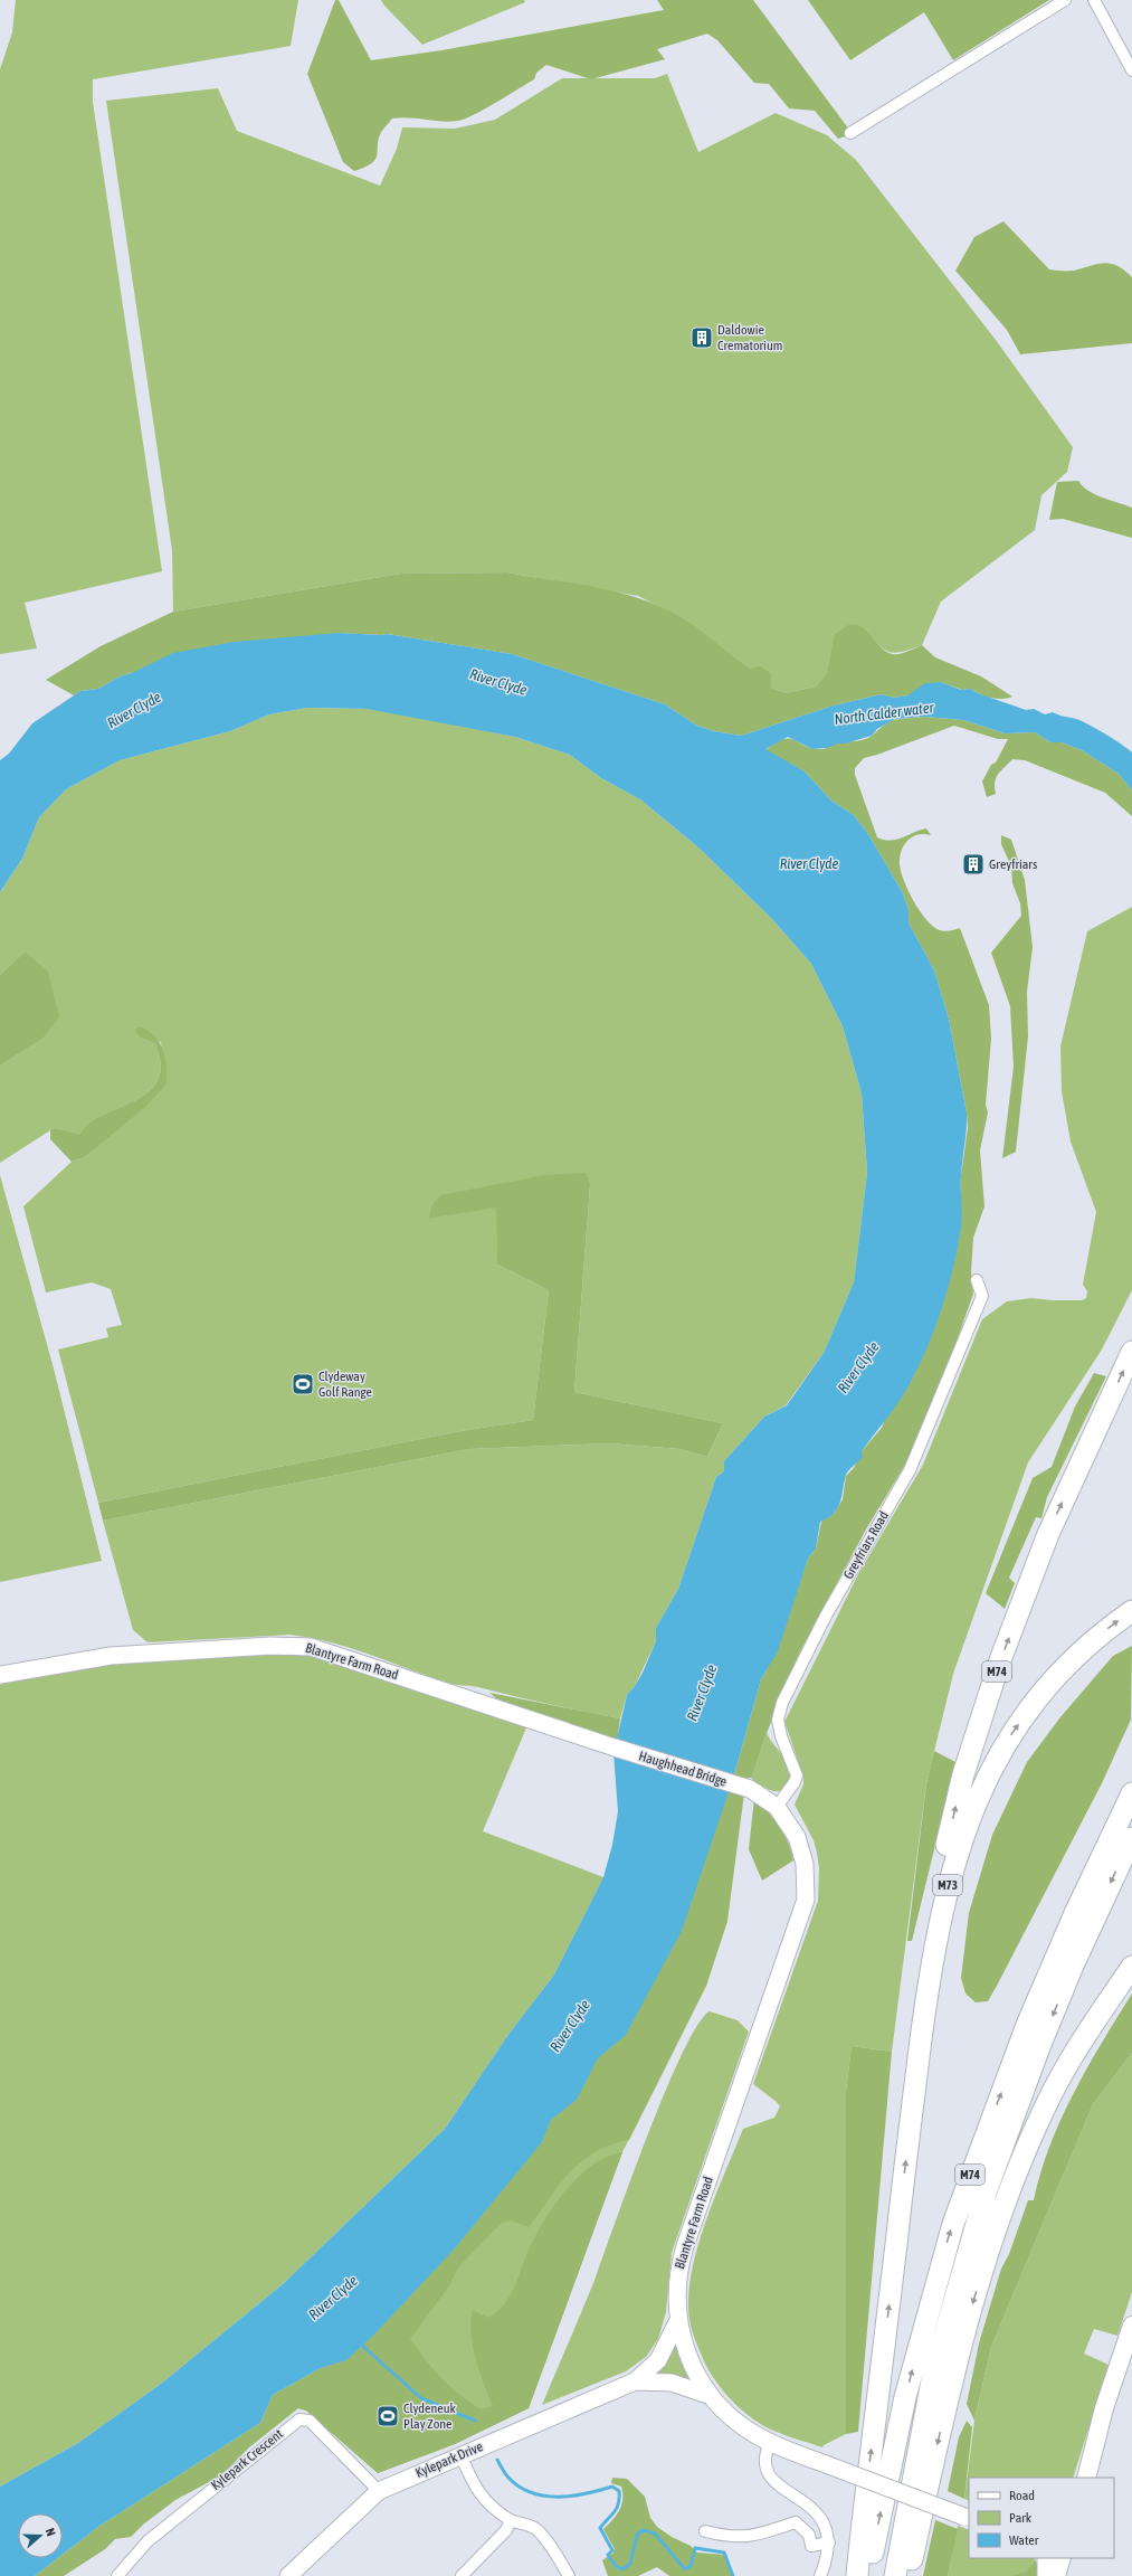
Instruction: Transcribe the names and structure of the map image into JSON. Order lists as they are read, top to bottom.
{
  "streets": {
    "highway": ["M74", "M73"],
    "main road": ["Blantyre Farm Road", "Haughhead Bridge", "Kylepark Drive"],
    "street": ["Greyfriars Road", "Kylepark Crescent"]
  },
  "crossings": [
    ["Greyfriars Road", "Blantyre Farm Road"],
    ["Blantyre Farm Road", "Haughhead Bridge"],
    ["Blantyre Farm Road", "Kylepark Drive"],
    ["M74", "M73"],
    ["Kylepark Crescent", "Kylepark Drive"]
  ],
  "water": ["River Clyde", "North Calder water"],
  "places": {
    "building": ["Daldowie Crematorium", "Greyfriars"],
    "sports": ["Clydeway Golf Range", "Clydeneuk Play Zone"]
  },
  "legend": ["Road", "Park", "Water"],
  "north": "right"
}
